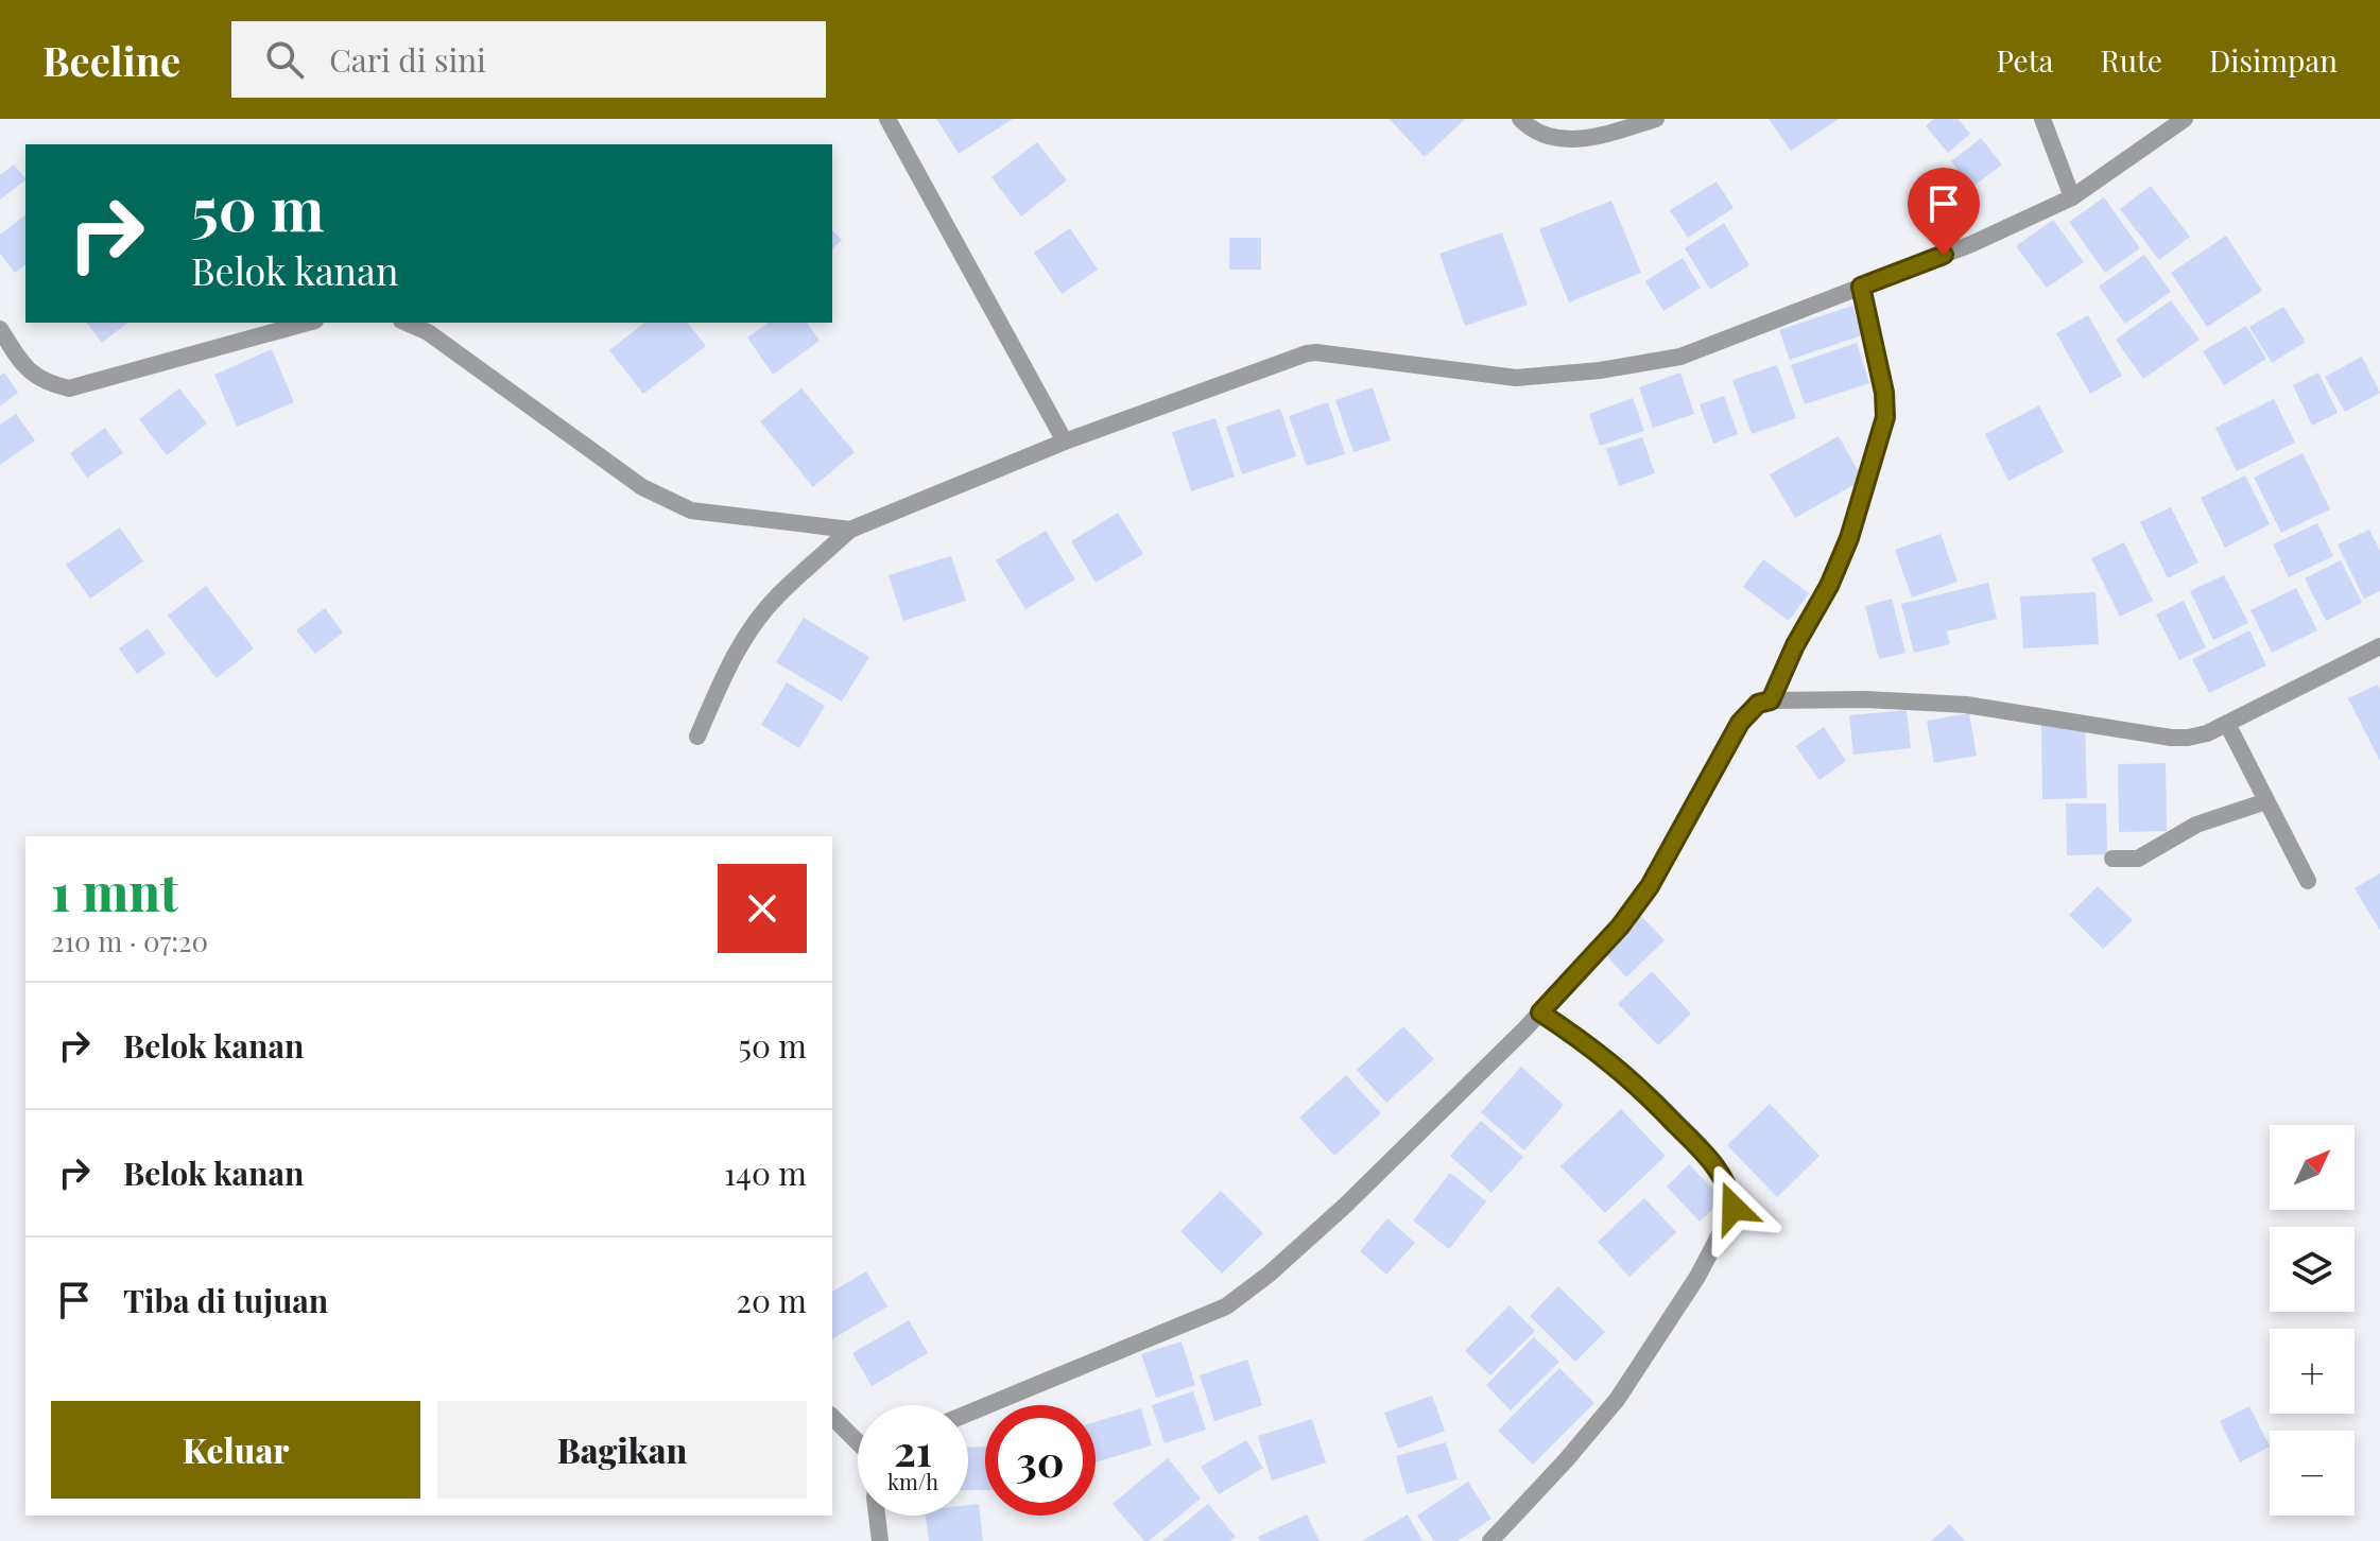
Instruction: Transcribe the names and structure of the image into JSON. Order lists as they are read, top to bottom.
{
  "north": "top right",
  "page": {
    "header": "Beeline",
    "search": "Cari di sini",
    "nav": ["Peta", "Rute", "Disimpan"],
    "turn": ["50 m", "Belok kanan"],
    "heading": ["1 mnt", "210 m · 07:20"],
    "list": [
      {
        "name": "Belok kanan",
        "value": "50 m"
      },
      {
        "name": "Belok kanan",
        "value": "140 m"
      },
      {
        "name": "Tiba di tujuan",
        "value": "20 m"
      }
    ],
    "map_buttons": ["+", "−"],
    "buttons": ["Keluar", "Bagikan"],
    "speed": "21 km/h",
    "limit": "30"
  }
}
